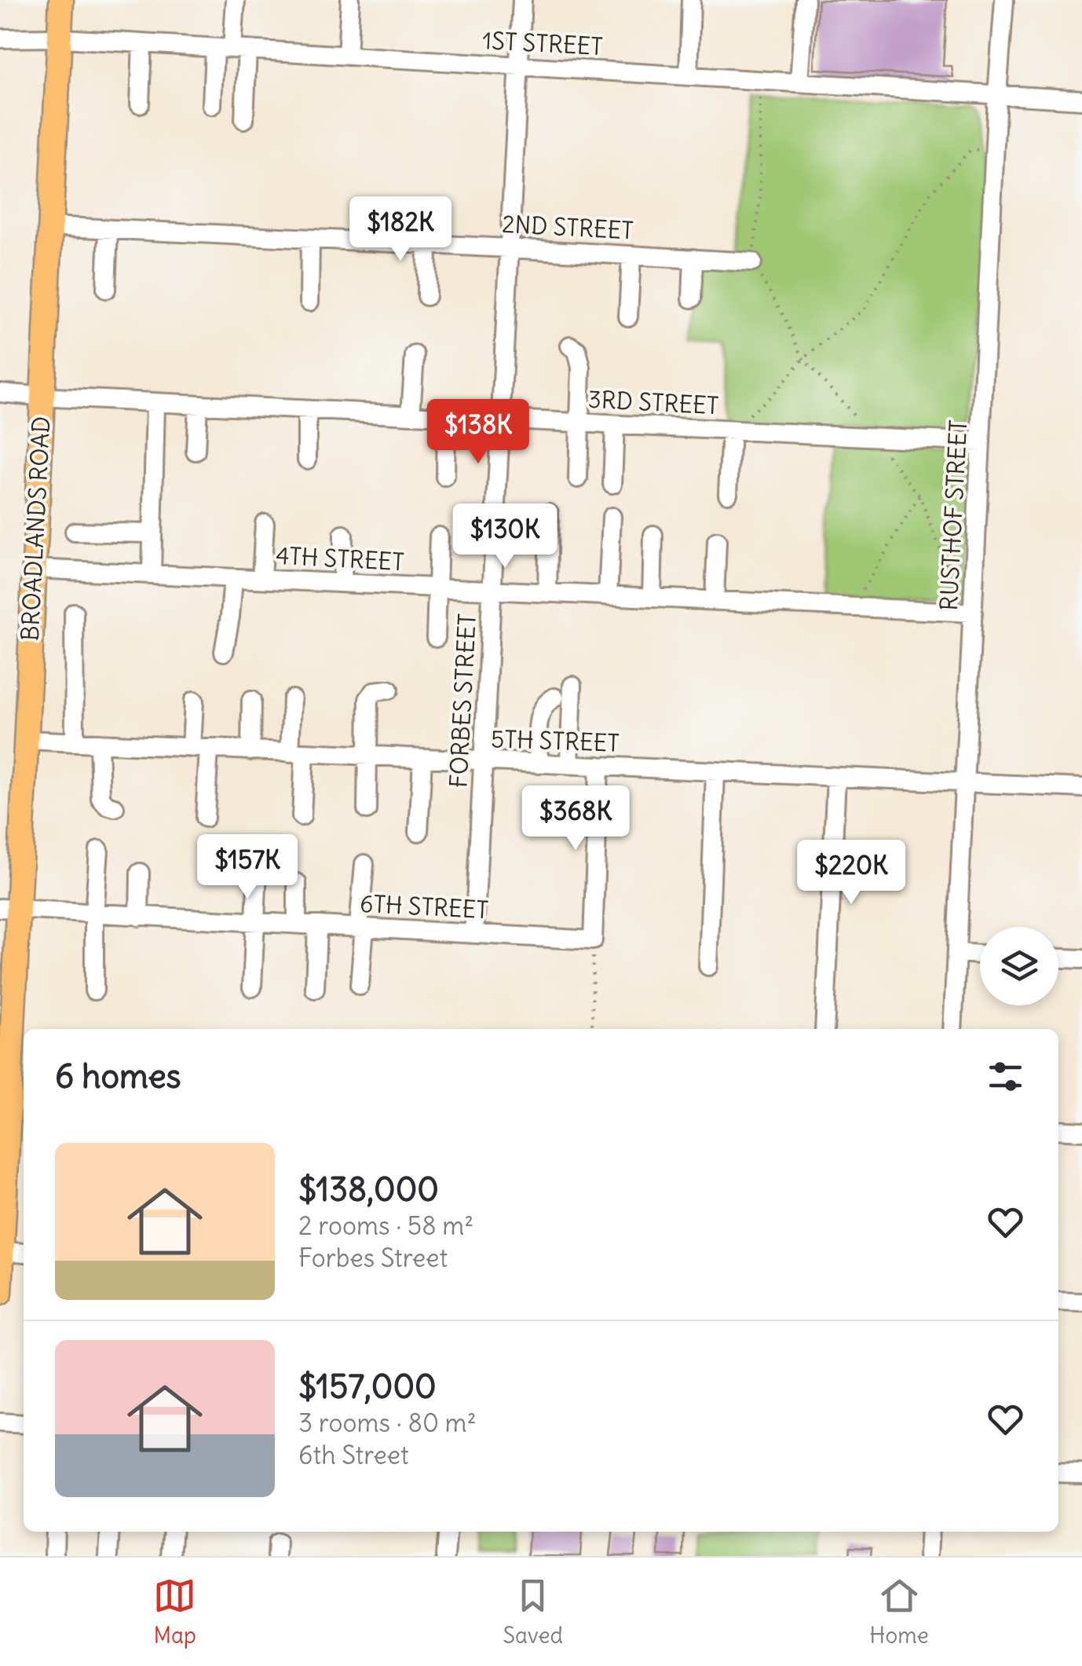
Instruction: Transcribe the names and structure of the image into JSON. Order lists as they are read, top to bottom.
{
  "streets": {
    "main road": ["BROADLANDS ROAD"],
    "street": [
      "1ST STREET",
      "2ND STREET",
      "3RD STREET",
      "RUSTHOF STREET",
      "4TH STREET",
      "FORBES STREET",
      "5TH STREET",
      "6TH STREET"
    ]
  },
  "crossings": [
    ["1ST STREET", "RUSTHOF STREET"],
    ["1ST STREET", "BROADLANDS ROAD"],
    ["1ST STREET", "FORBES STREET"],
    ["2ND STREET", "BROADLANDS ROAD"],
    ["2ND STREET", "FORBES STREET"],
    ["3RD STREET", "RUSTHOF STREET"],
    ["3RD STREET", "BROADLANDS ROAD"],
    ["3RD STREET", "FORBES STREET"],
    ["RUSTHOF STREET", "4TH STREET"],
    ["RUSTHOF STREET", "5TH STREET"],
    ["BROADLANDS ROAD", "4TH STREET"],
    ["BROADLANDS ROAD", "5TH STREET"],
    ["BROADLANDS ROAD", "6TH STREET"],
    ["4TH STREET", "FORBES STREET"],
    ["FORBES STREET", "5TH STREET"],
    ["FORBES STREET", "6TH STREET"]
  ],
  "page": {
    "price": [
      "$182K",
      "$138K",
      "$130K",
      "$368K",
      "$157K",
      "$220K"
    ],
    "heading": "6 homes",
    "list": [
      {
        "name": "$138,000",
        "note": "2 rooms · 58 m² · Forbes Street"
      },
      {
        "name": "$157,000",
        "note": "3 rooms · 80 m² · 6th Street"
      }
    ],
    "tabs": ["Map", "Saved", "Home"]
  }
}
